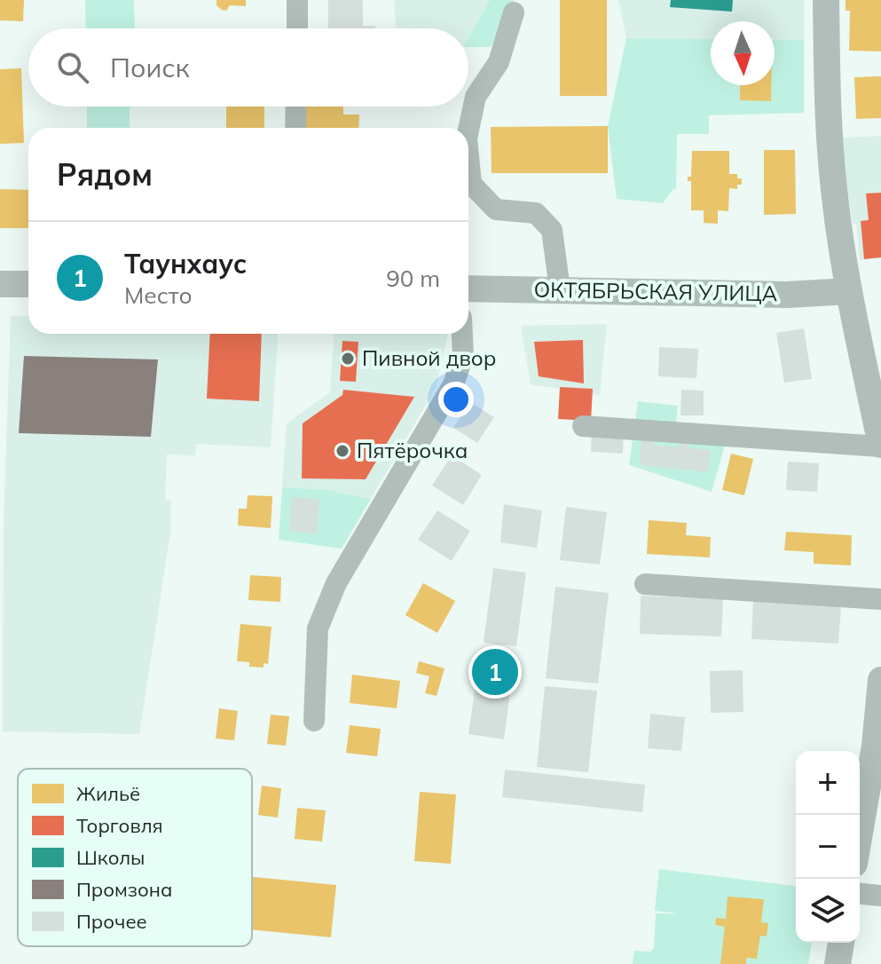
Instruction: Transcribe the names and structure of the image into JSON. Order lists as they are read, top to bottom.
{
  "streets": {
    "street": ["ОКТЯБРЬСКАЯ УЛИЦА"]
  },
  "places": ["Пивной двор", "Пятёрочка"],
  "legend": [
    "Жильё",
    "Торговля",
    "Школы",
    "Промзона",
    "Прочее"
  ],
  "north": "bottom",
  "page": {
    "search": "Поиск",
    "heading": "Рядом",
    "list": [
      {
        "mark": "1",
        "name": "Таунхаус",
        "note": "Место",
        "value": "90 m"
      }
    ],
    "pins": "1",
    "map_buttons": ["+", "−"]
  }
}
